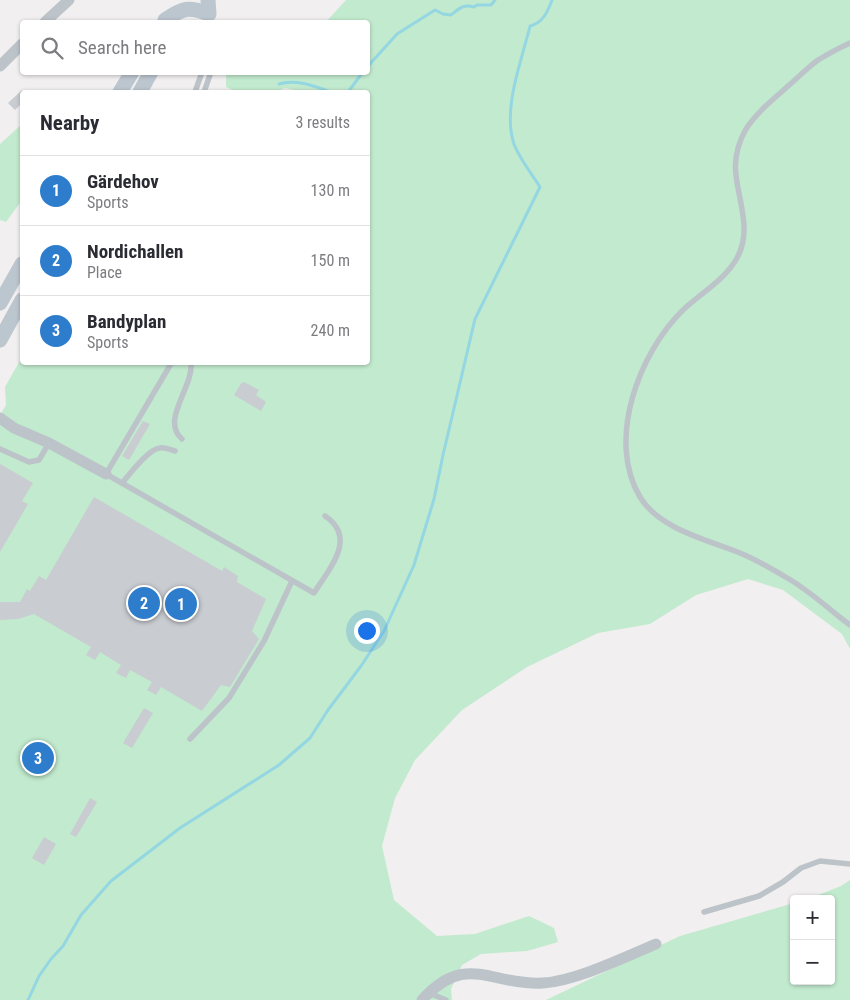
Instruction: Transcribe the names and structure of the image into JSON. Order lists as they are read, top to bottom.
{
  "page": {
    "search": "Search here",
    "heading": ["Nearby", "3 results"],
    "list": [
      {
        "mark": "1",
        "name": "Gärdehov",
        "note": "Sports",
        "value": "130 m"
      },
      {
        "mark": "2",
        "name": "Nordichallen",
        "note": "Place",
        "value": "150 m"
      },
      {
        "mark": "3",
        "name": "Bandyplan",
        "note": "Sports",
        "value": "240 m"
      }
    ],
    "pins": ["2", "1", "3"],
    "map_buttons": ["+", "−"]
  }
}
